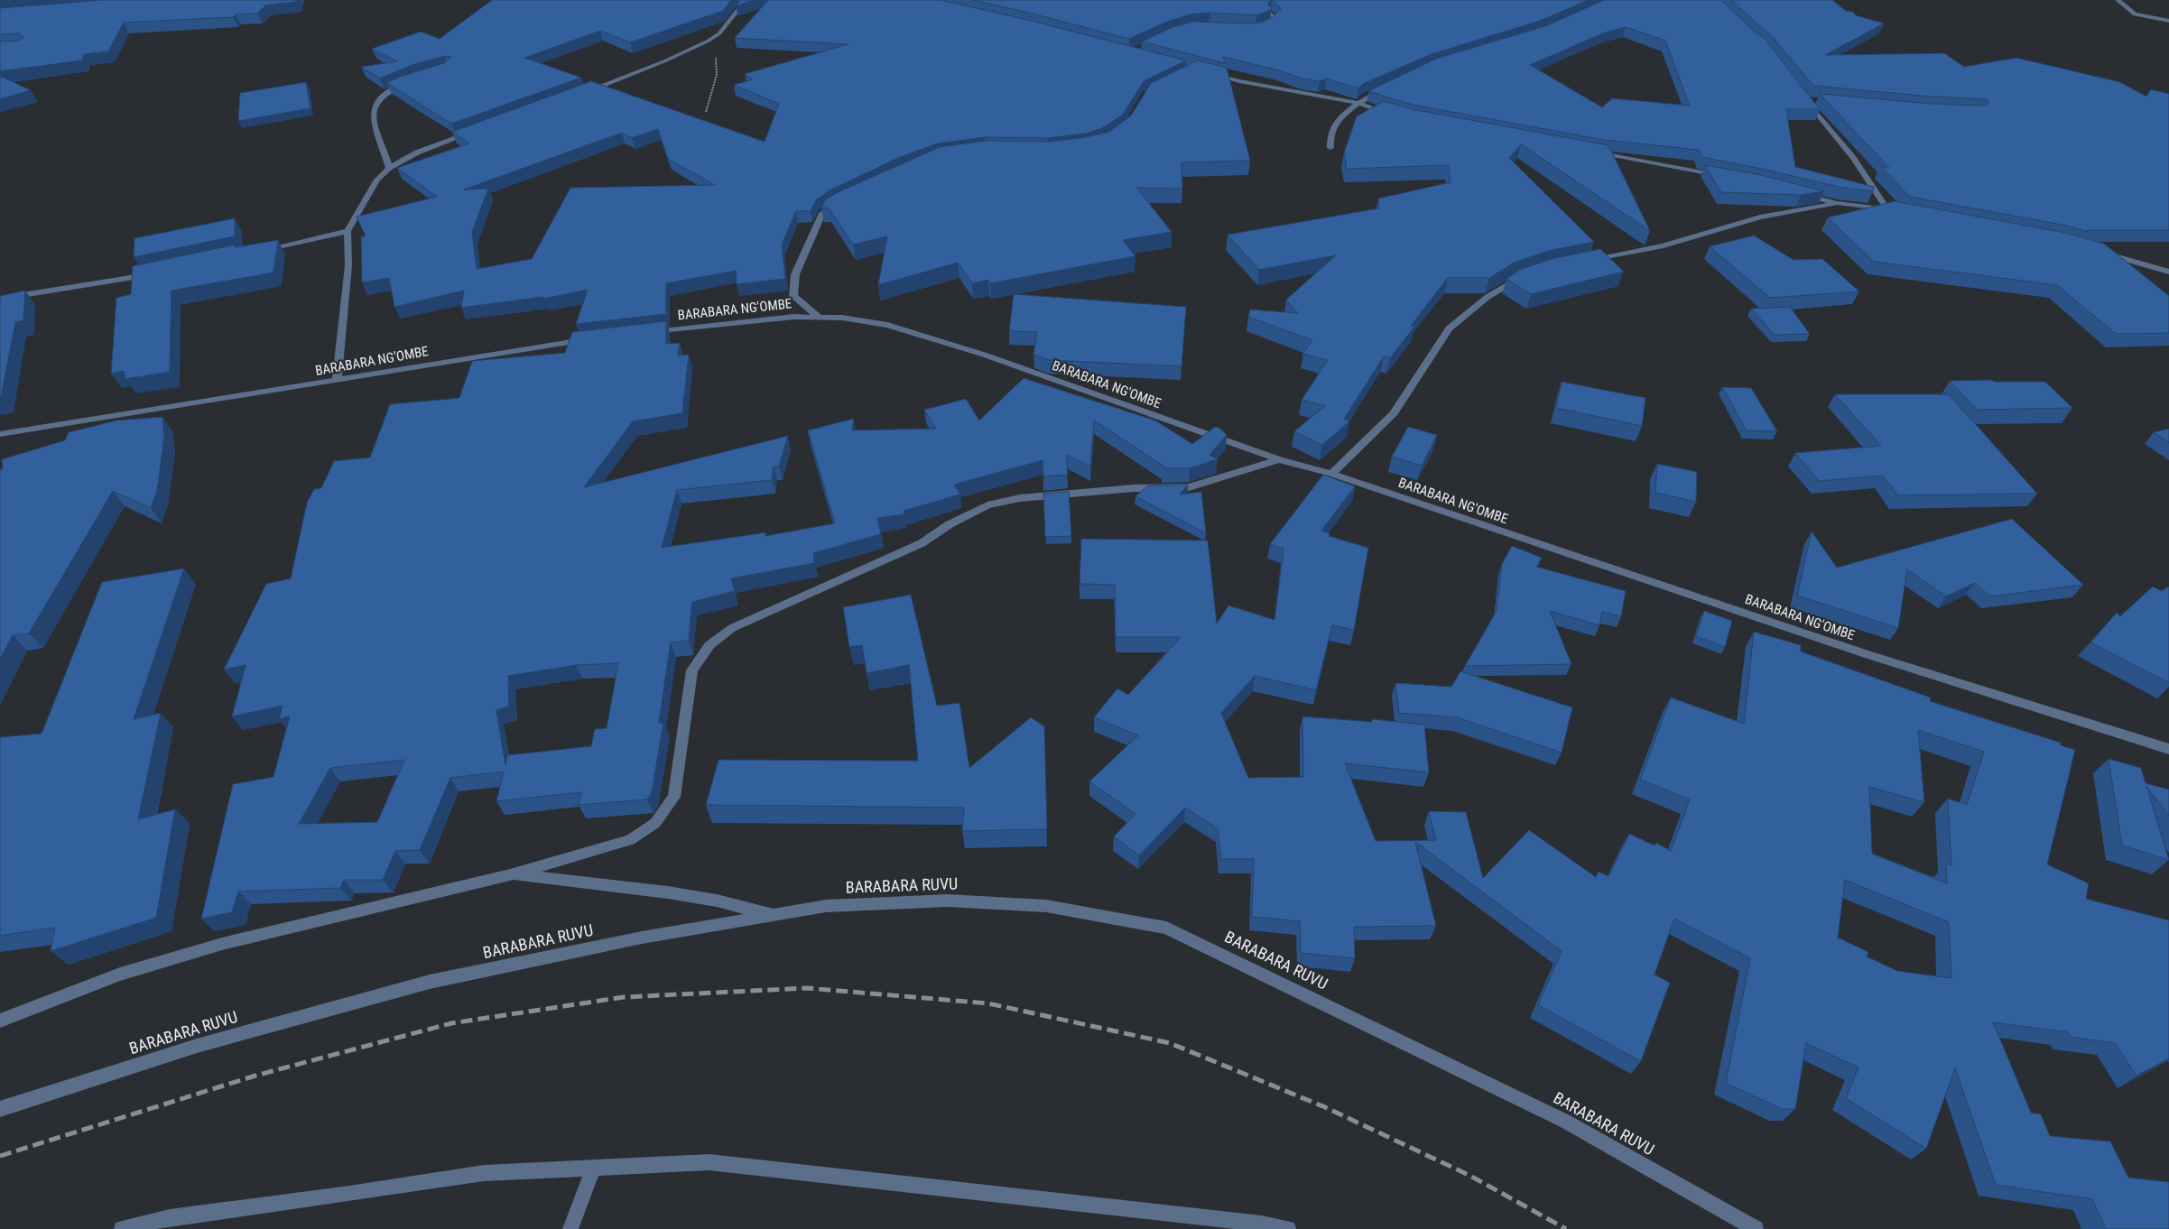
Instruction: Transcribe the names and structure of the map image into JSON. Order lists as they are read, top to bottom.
{
  "streets": {
    "street": ["BARABARA NG'OMBE", "BARABARA RUVU"]
  }
}
